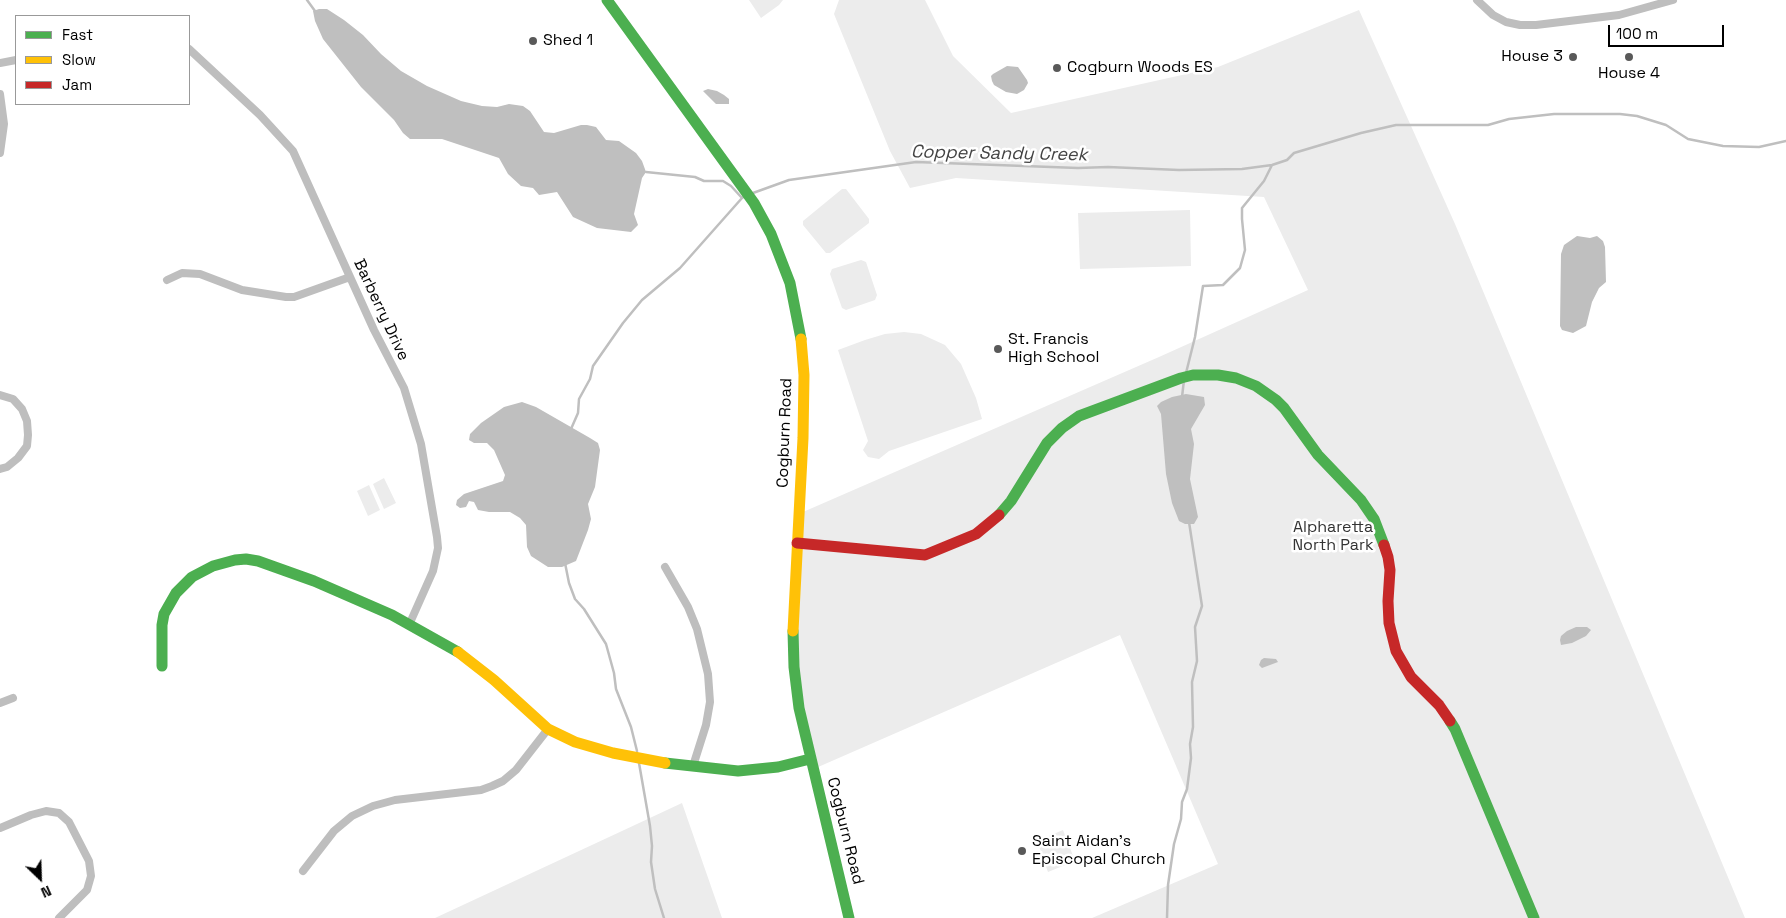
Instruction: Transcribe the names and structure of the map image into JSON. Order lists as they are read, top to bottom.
{
  "streets": {
    "street": ["Barberry Drive", "Cogburn Road"]
  },
  "water": ["Copper Sandy Creek"],
  "parks": ["Alpharetta North Park"],
  "places": [
    "Shed 1",
    "House 3",
    "House 4",
    "Cogburn Woods ES",
    "St. Francis High School",
    "Saint Aidan's Episcopal Church"
  ],
  "legend": ["Fast", "Slow", "Jam"],
  "scale_bar": "100 m",
  "north": "bottom right"
}
